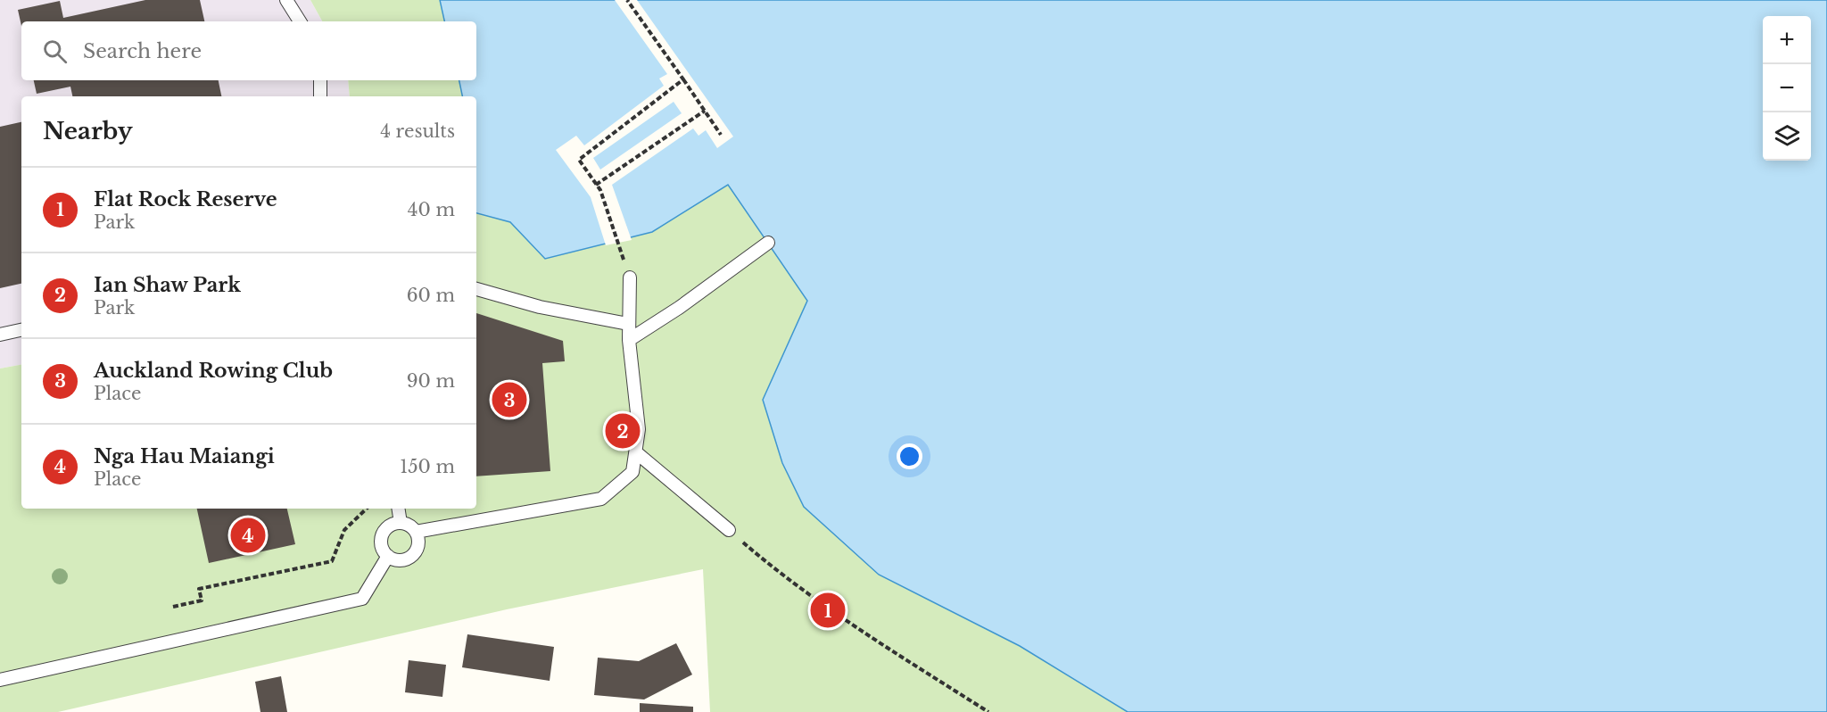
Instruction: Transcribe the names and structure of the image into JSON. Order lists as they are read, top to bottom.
{
  "page": {
    "map_buttons": ["+", "−"],
    "search": "Search here",
    "heading": ["Nearby", "4 results"],
    "list": [
      {
        "mark": "1",
        "name": "Flat Rock Reserve",
        "note": "Park",
        "value": "40 m"
      },
      {
        "mark": "2",
        "name": "Ian Shaw Park",
        "note": "Park",
        "value": "60 m"
      },
      {
        "mark": "3",
        "name": "Auckland Rowing Club",
        "note": "Place",
        "value": "90 m"
      },
      {
        "mark": "4",
        "name": "Nga Hau Maiangi",
        "note": "Place",
        "value": "150 m"
      }
    ],
    "pins": [
      "3",
      "2",
      "4",
      "1"
    ]
  }
}
